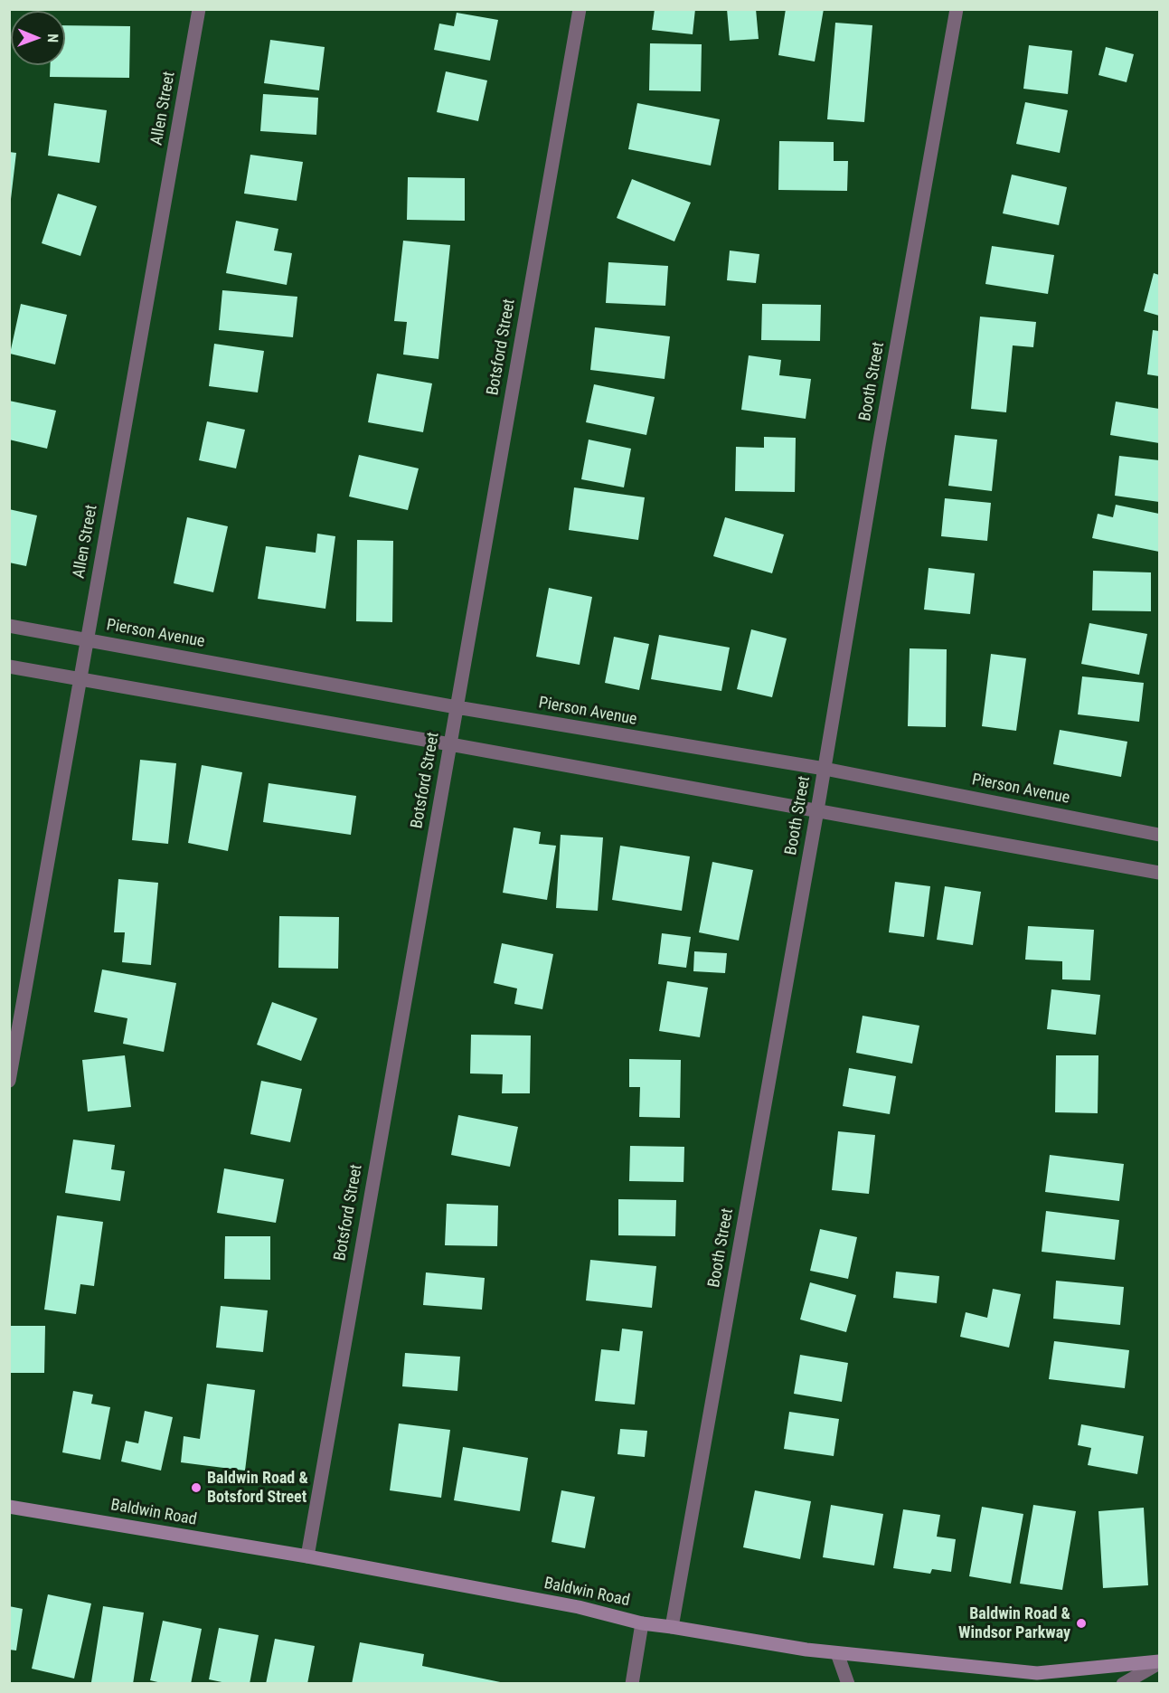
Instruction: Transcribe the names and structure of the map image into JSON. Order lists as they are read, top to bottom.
{
  "streets": {
    "main road": ["Baldwin Road"],
    "street": [
      "Allen Street",
      "Botsford Street",
      "Booth Street",
      "Pierson Avenue"
    ]
  },
  "crossings": [
    ["Allen Street", "Pierson Avenue"],
    ["Botsford Street", "Pierson Avenue"],
    ["Botsford Street", "Baldwin Road"],
    ["Booth Street", "Pierson Avenue"],
    ["Booth Street", "Baldwin Road"]
  ],
  "places": ["Baldwin Road & Botsford Street", "Baldwin Road & Windsor Parkway"],
  "north": "right"
}
